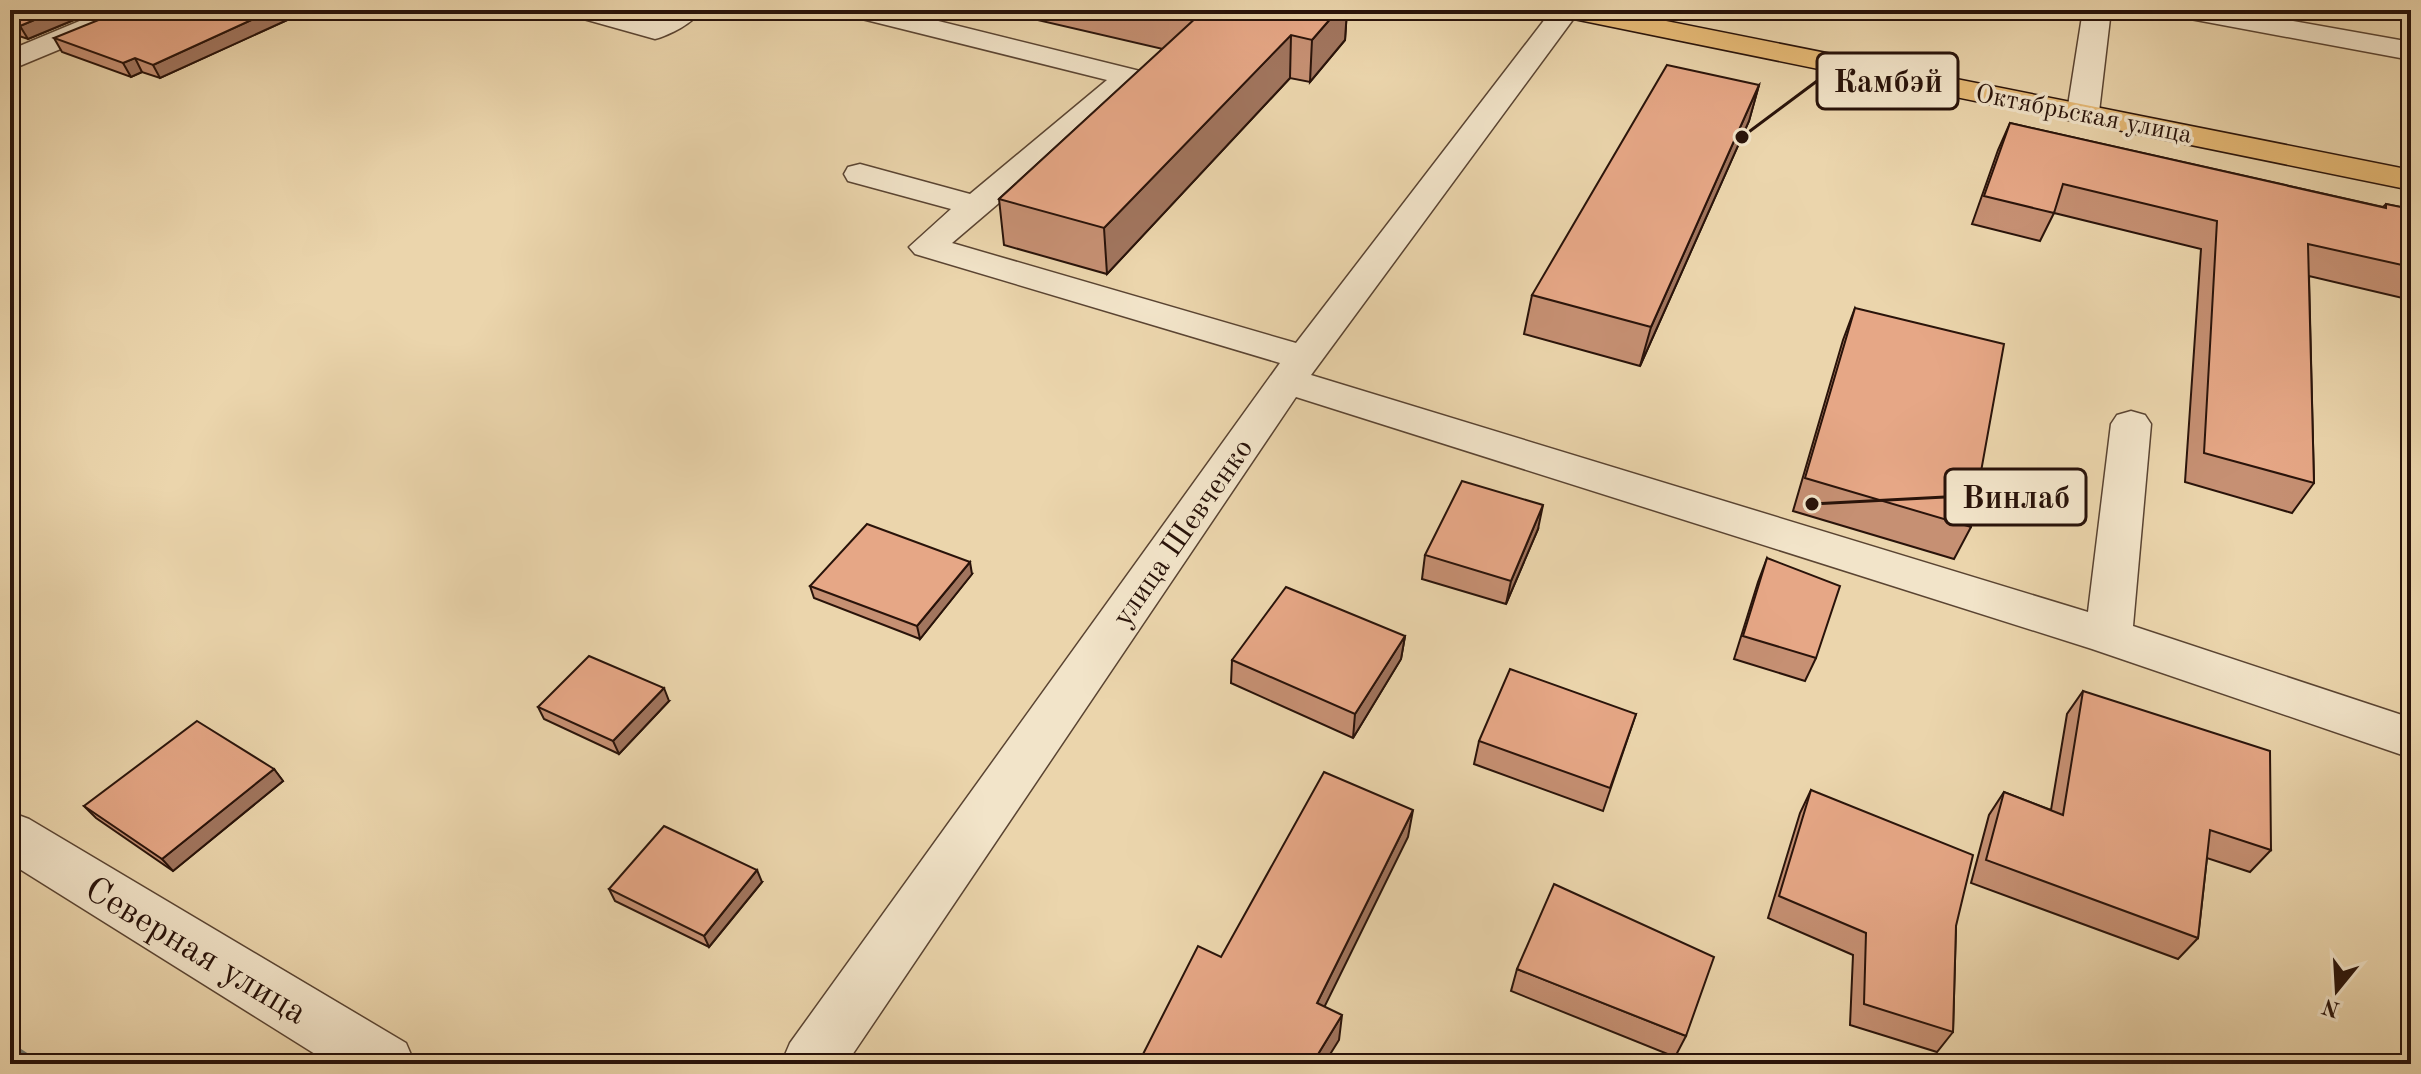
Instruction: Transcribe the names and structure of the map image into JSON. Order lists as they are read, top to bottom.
{
  "streets": {
    "main road": ["Октябрьская улица"],
    "street": ["улица Шевченко", "Северная улица"]
  },
  "crossings": [
    ["Октябрьская улица", "улица Шевченко"]
  ],
  "places": ["Камбэй", "Винлаб"],
  "north": "bottom"
}
